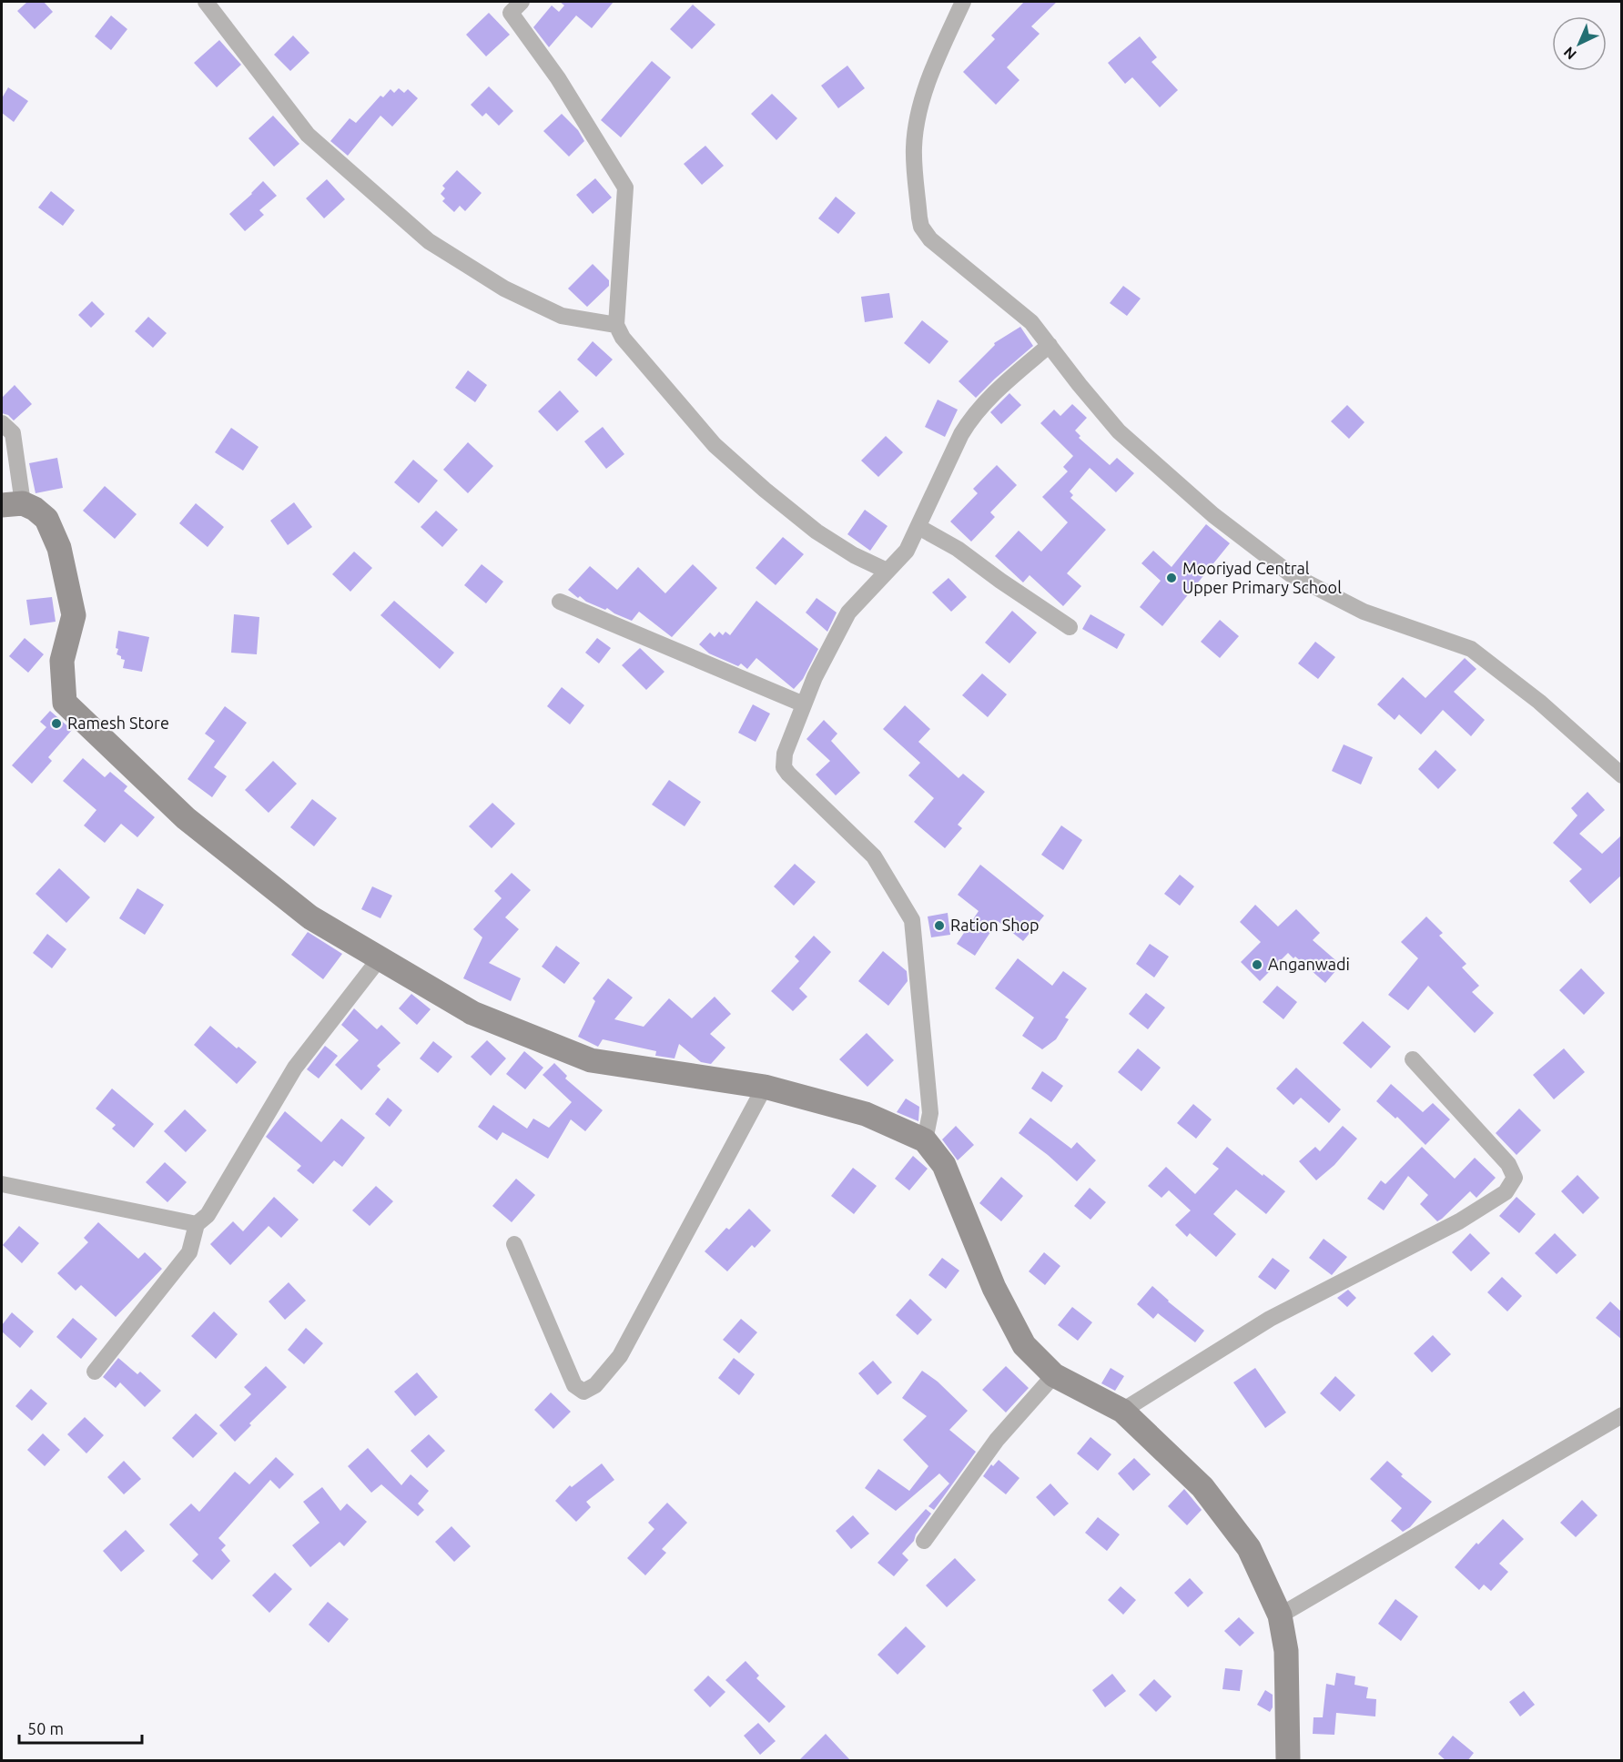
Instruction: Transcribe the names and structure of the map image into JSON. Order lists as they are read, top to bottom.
{
  "places": [
    "Mooriyad Central Upper Primary School",
    "Ramesh Store",
    "Ration Shop",
    "Anganwadi"
  ],
  "scale_bar": "50 m",
  "north": "bottom left"
}
